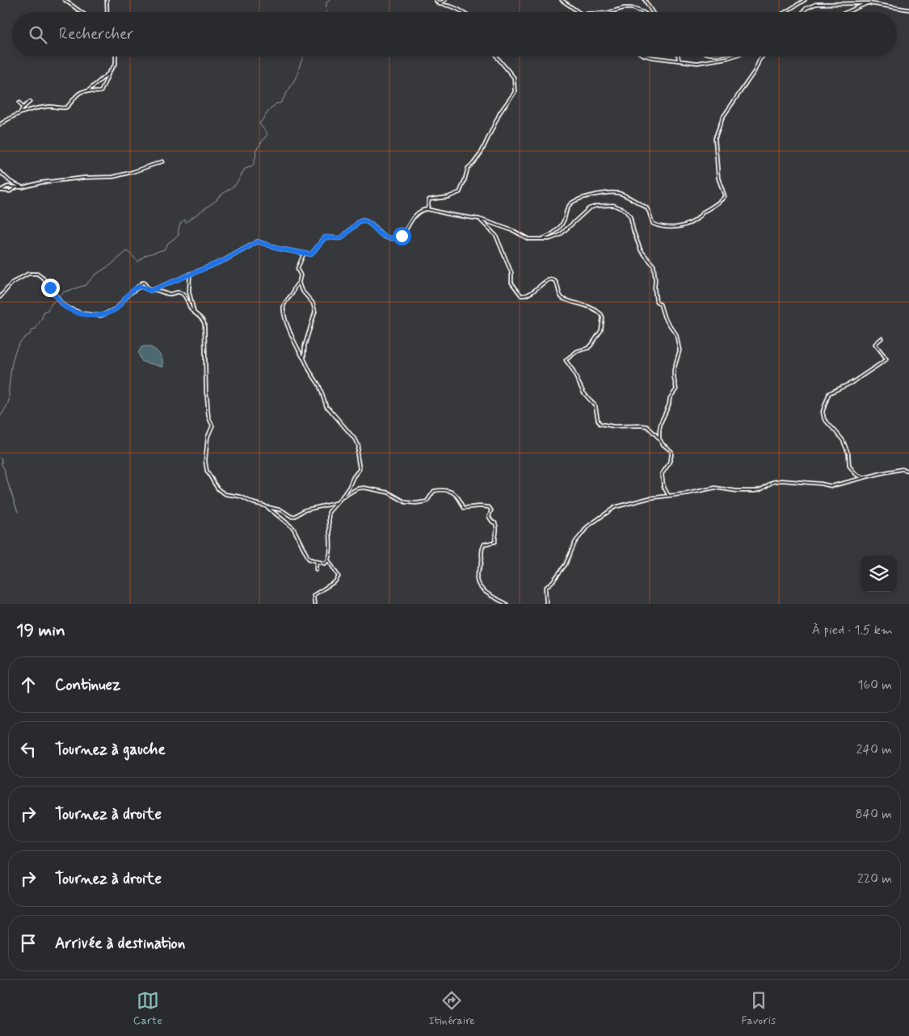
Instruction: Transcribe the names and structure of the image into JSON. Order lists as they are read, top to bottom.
{
  "page": {
    "search": "Rechercher",
    "heading": ["19 min", "À pied · 1.5 km"],
    "list": [
      ["Continuez", "160 m"],
      ["Tournez à gauche", "240 m"],
      ["Tournez à droite", "840 m"],
      ["Tournez à droite", "220 m"],
      "Arrivée à destination"
    ],
    "nav": ["Carte", "Itinéraire", "Favoris"]
  }
}
